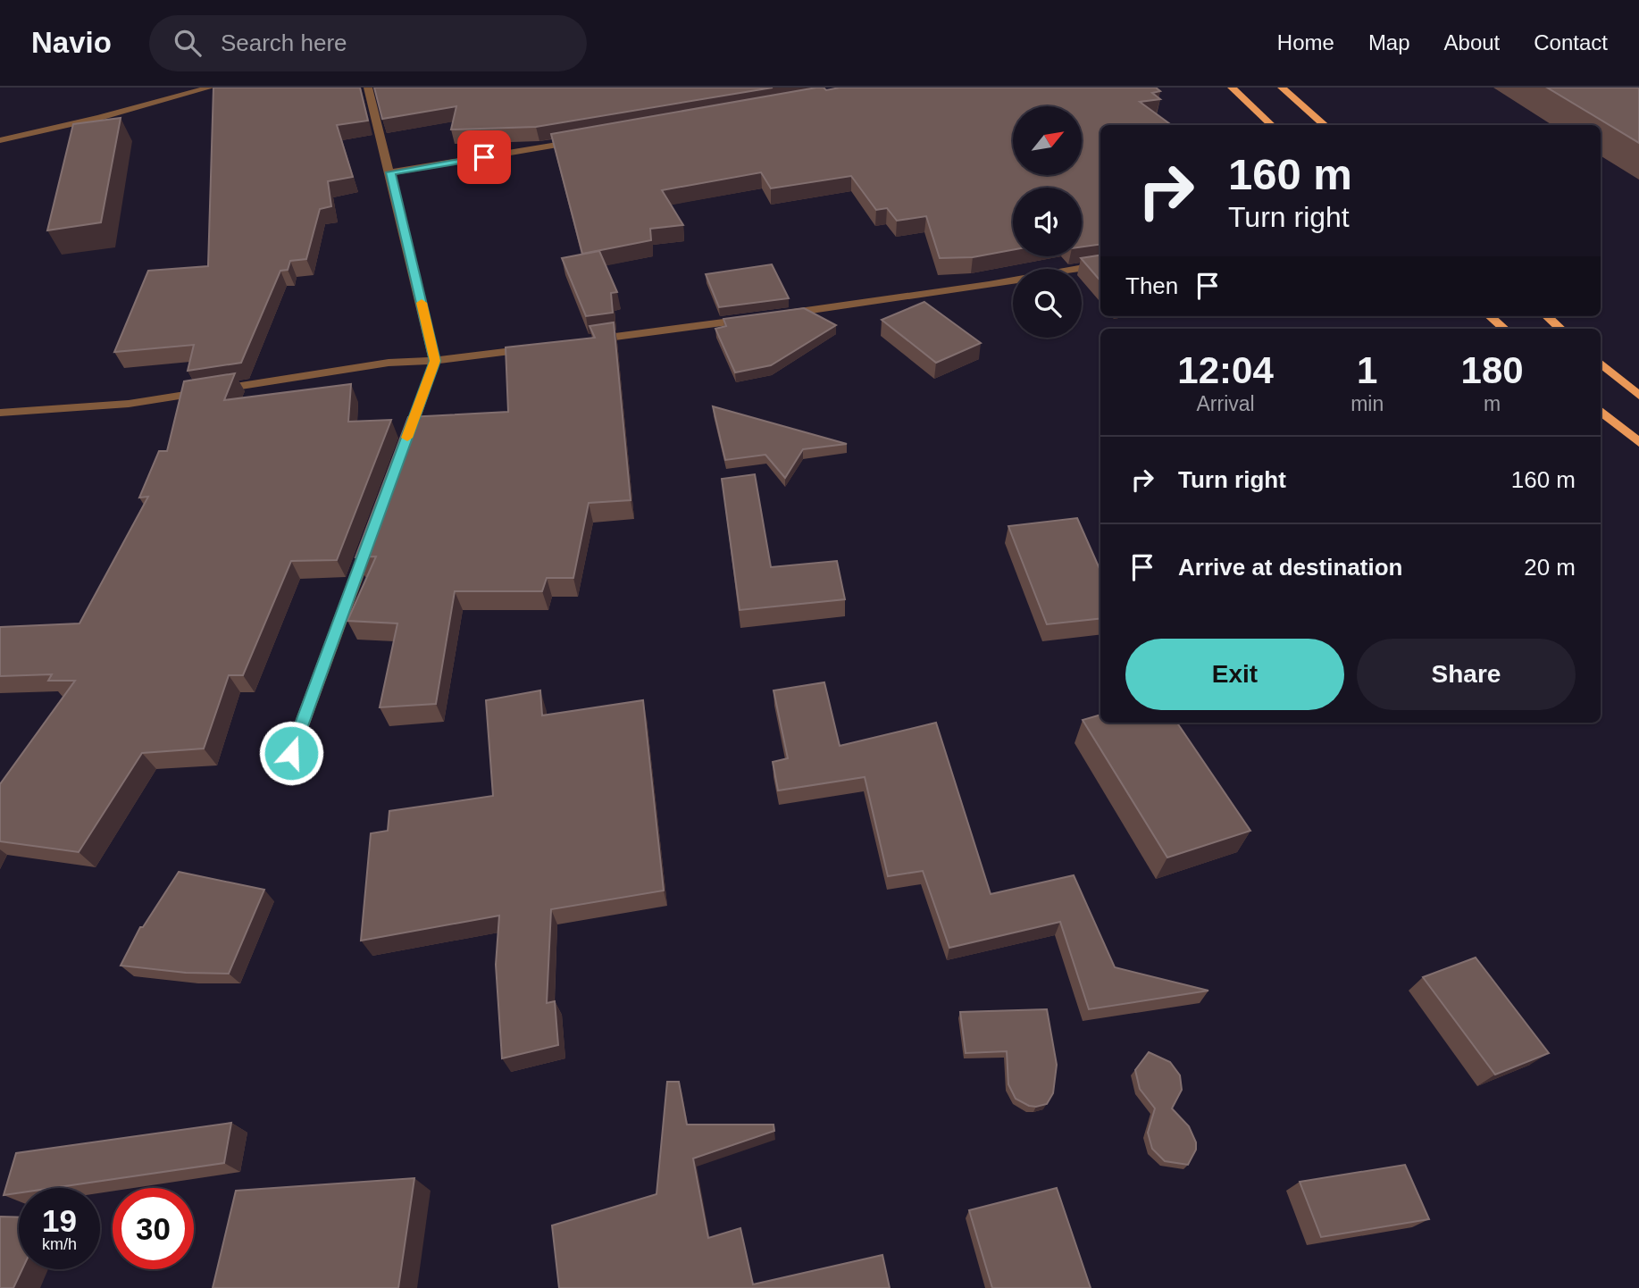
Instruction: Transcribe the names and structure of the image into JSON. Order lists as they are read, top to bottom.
{
  "north": "top right",
  "page": {
    "header": "Navio",
    "search": "Search here",
    "nav": [
      "Home",
      "Map",
      "About",
      "Contact"
    ],
    "turn": ["160 m", "Turn right"],
    "then": "Then",
    "eta": [
      "12:04",
      "Arrival",
      "1",
      "min",
      "180",
      "m"
    ],
    "list": [
      {
        "name": "Turn right",
        "value": "160 m"
      },
      {
        "name": "Arrive at destination",
        "value": "20 m"
      }
    ],
    "buttons": ["Exit", "Share"],
    "speed": "19 km/h",
    "limit": "30"
  }
}
